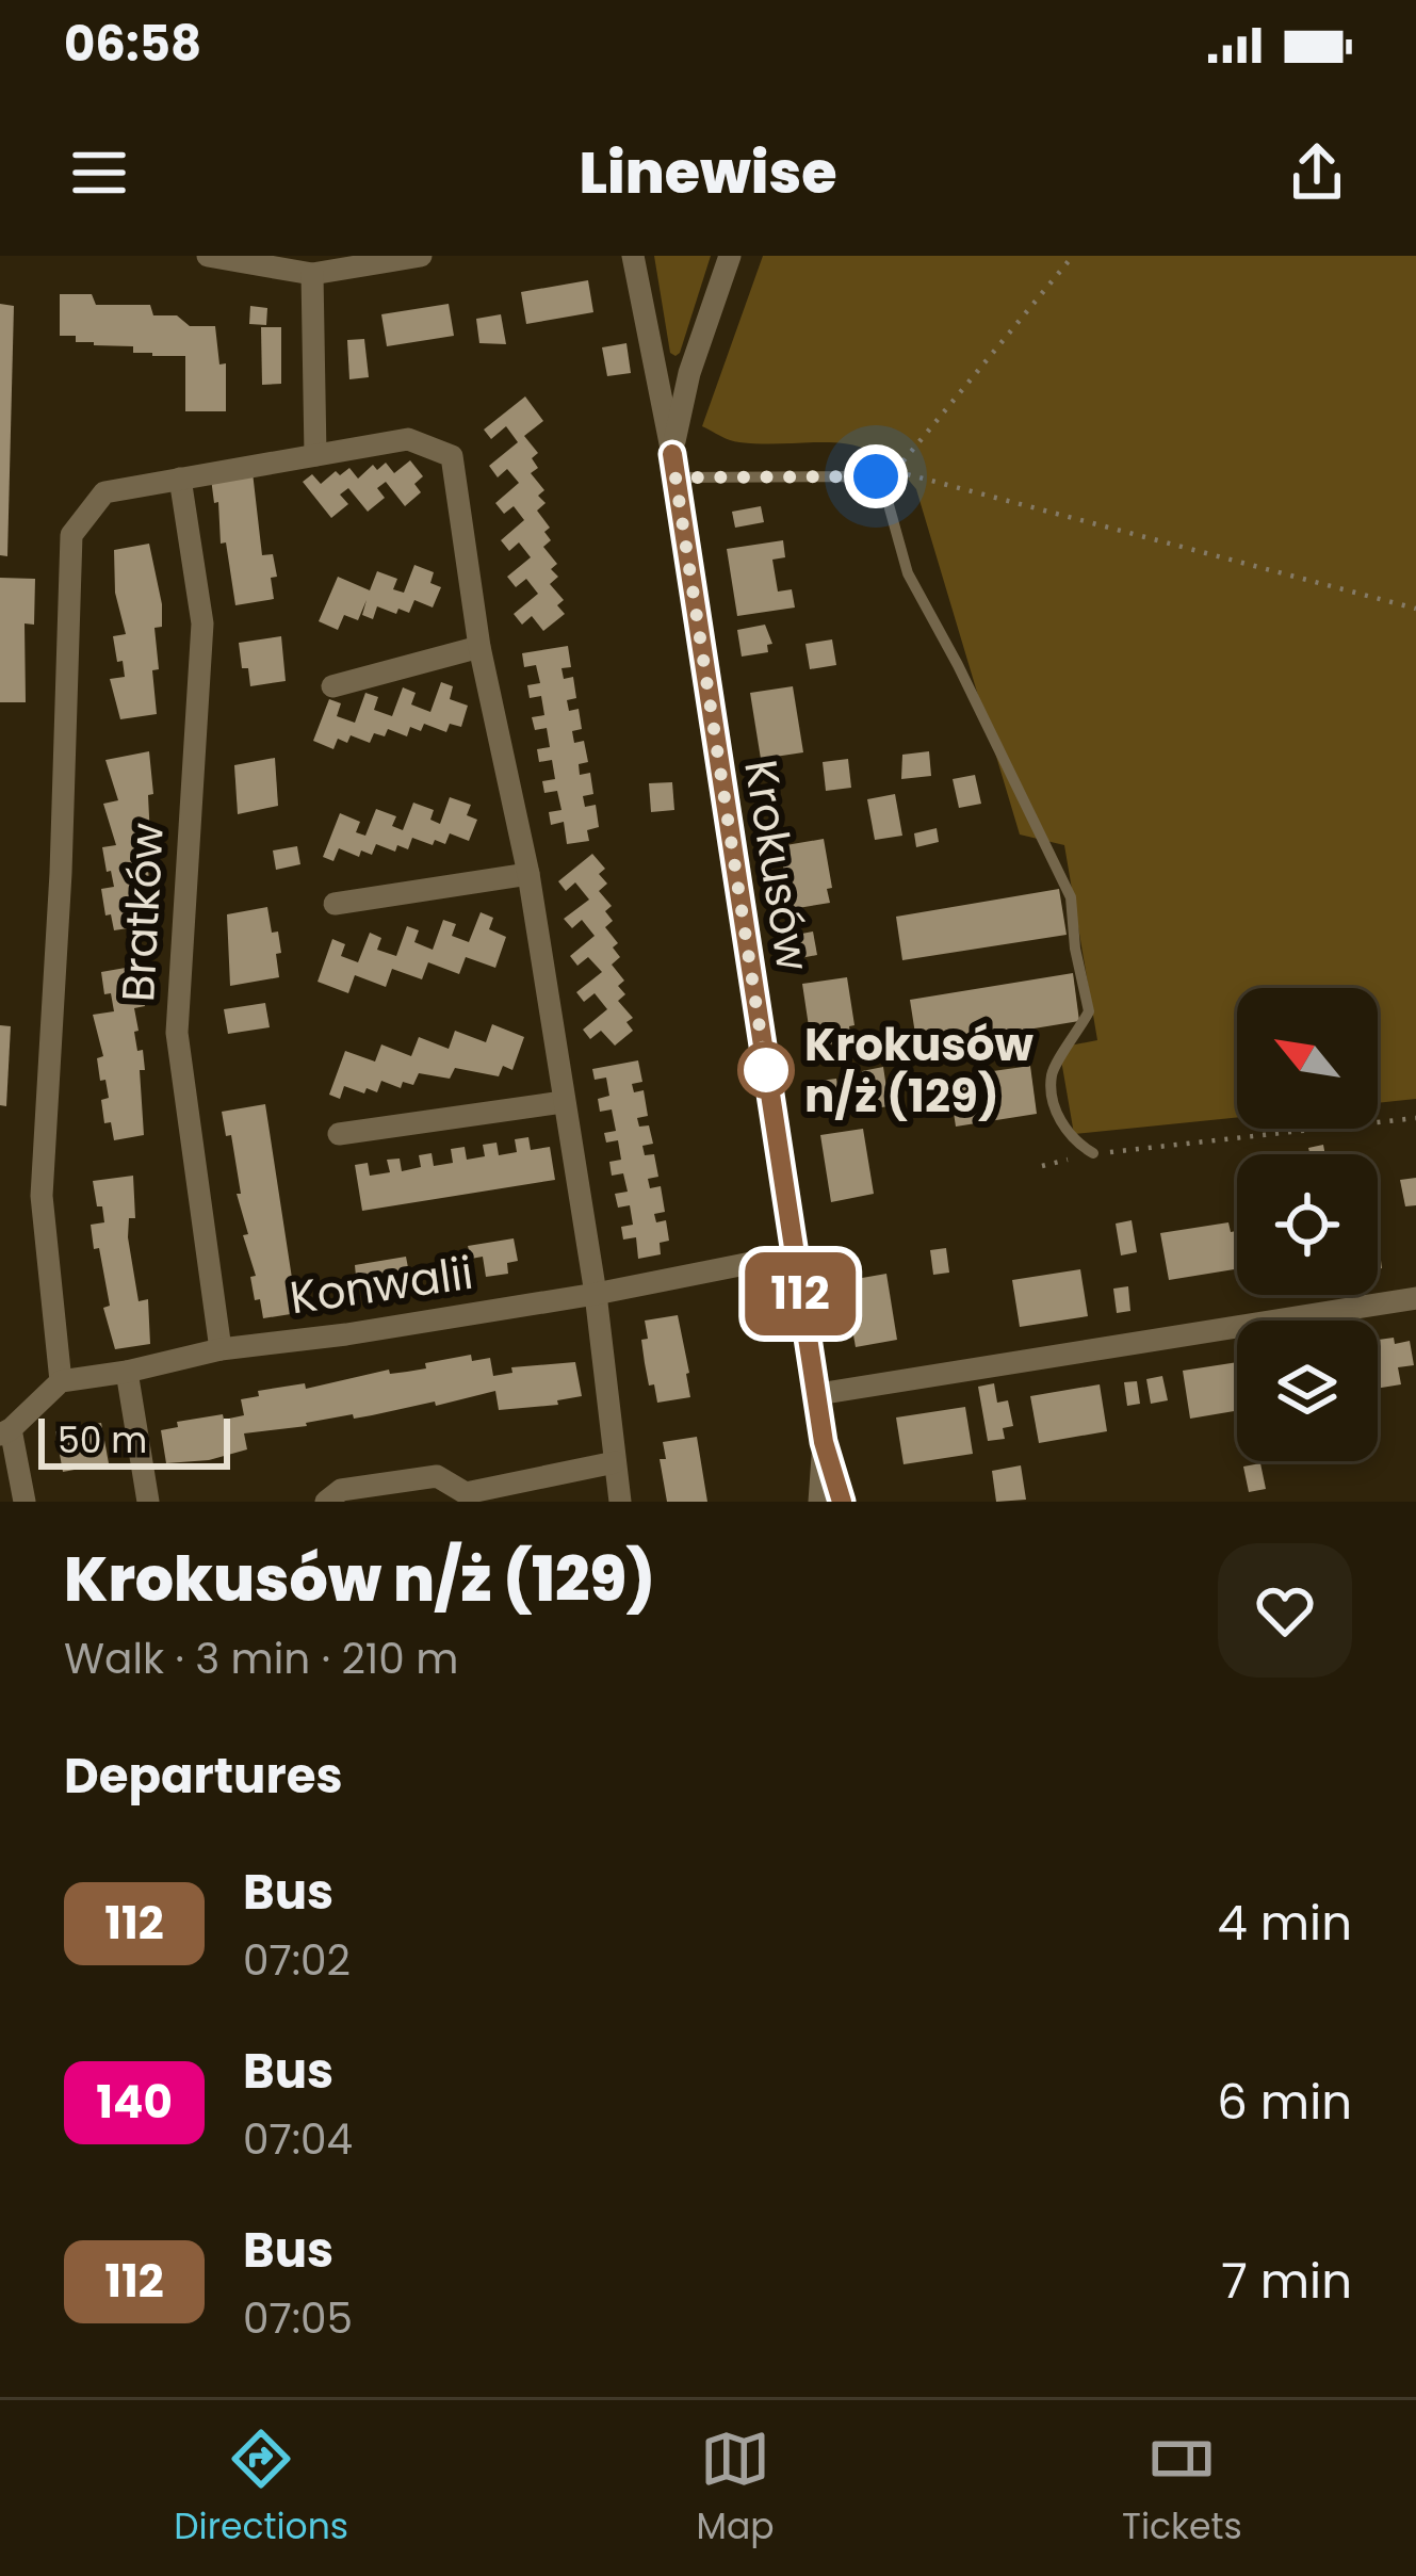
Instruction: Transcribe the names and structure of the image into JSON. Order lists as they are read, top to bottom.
{
  "streets": {
    "street": ["Krokusów", "Bratków", "Konwalii"]
  },
  "crossings": [
    ["Krokusów", "Konwalii"],
    ["Bratków", "Konwalii"]
  ],
  "places": ["Krokusów n/ż (129)"],
  "lines": ["bus line 112"],
  "scale_bar": "50 m",
  "north": "top left",
  "page": {
    "status": "06:58",
    "header": "Linewise",
    "on_map": "112",
    "scale": "50 m",
    "heading": [
      ["Krokusów n/ż (129)", "Walk · 3 min · 210 m"],
      "Departures"
    ],
    "list": [
      {
        "mark": "112",
        "name": "Bus",
        "note": "07:02",
        "value": "4 min"
      },
      {
        "mark": "140",
        "name": "Bus",
        "note": "07:04",
        "value": "6 min"
      },
      {
        "mark": "112",
        "name": "Bus",
        "note": "07:05",
        "value": "7 min"
      }
    ],
    "tabs": ["Directions", "Map", "Tickets"]
  }
}
